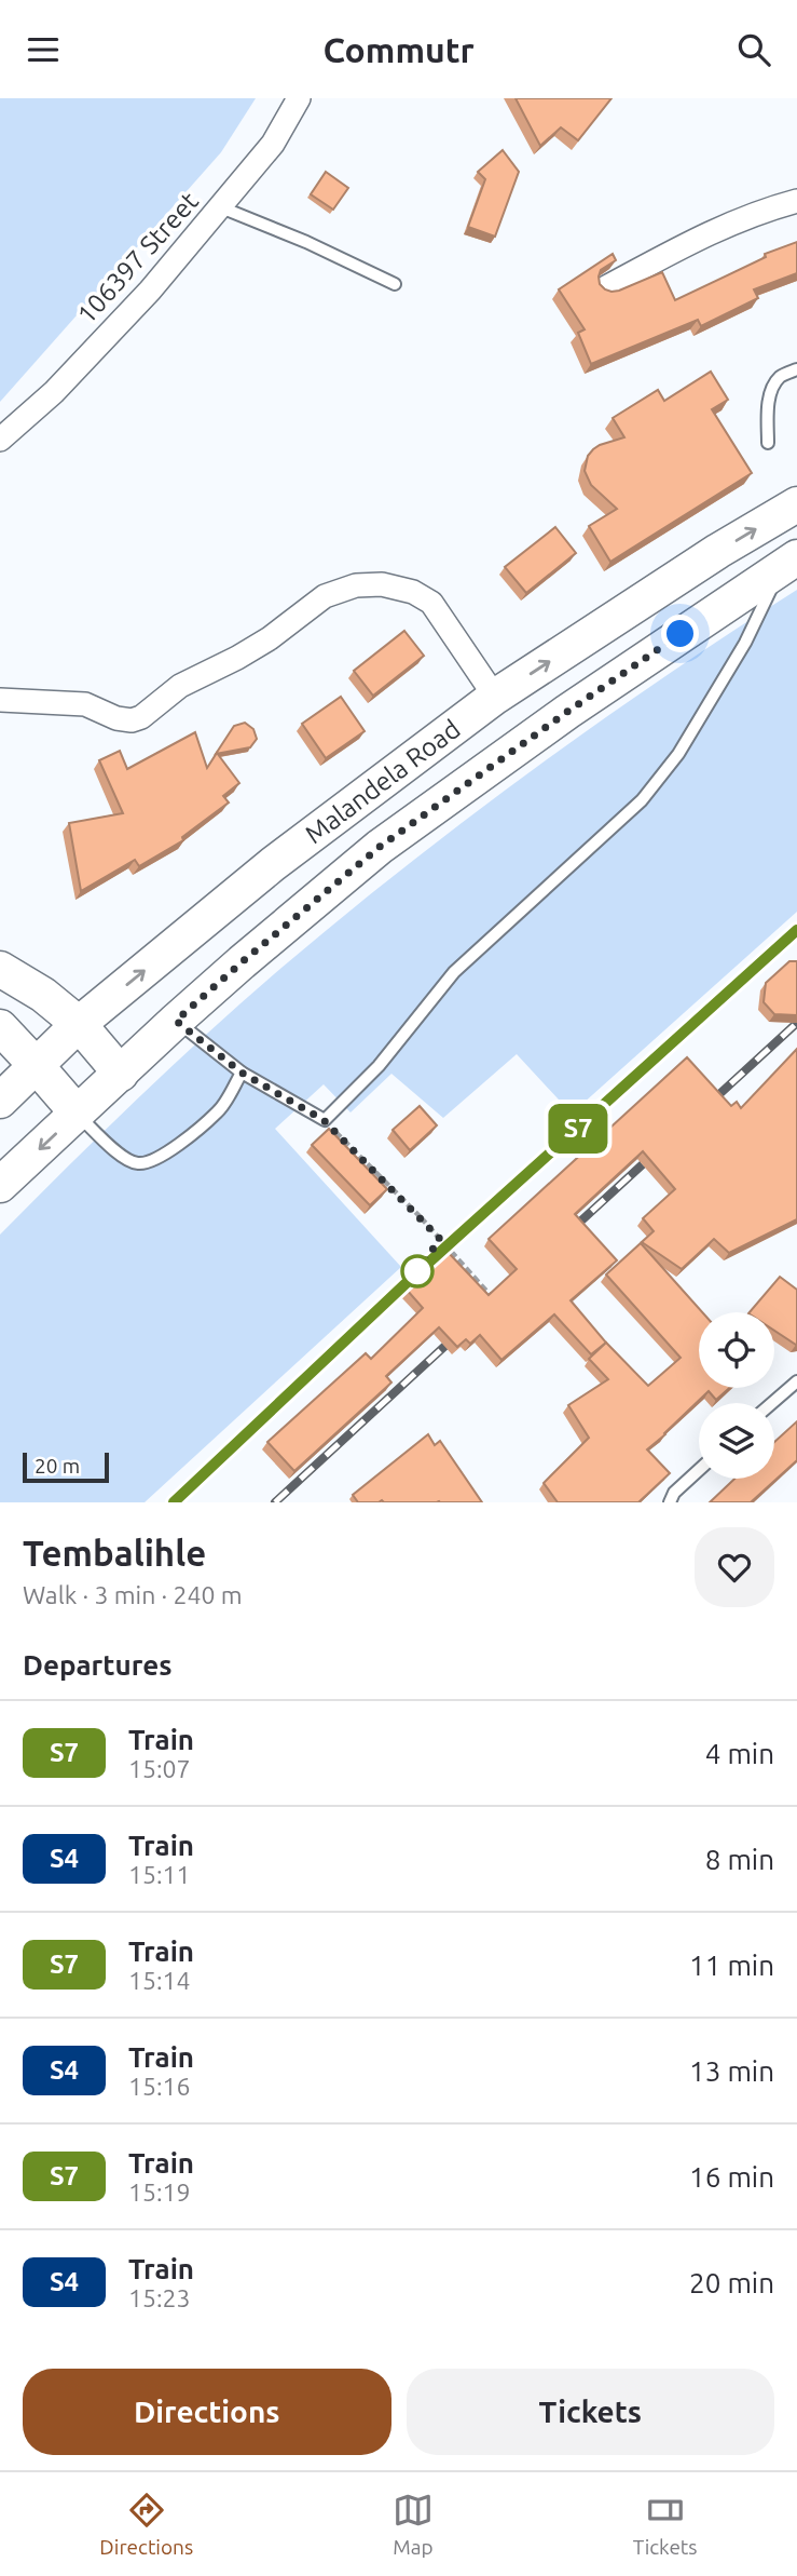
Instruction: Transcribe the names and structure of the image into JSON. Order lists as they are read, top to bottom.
{
  "streets": {
    "main road": ["Malandela Road"],
    "street": ["106397 Street"]
  },
  "scale_bar": "20 m",
  "page": {
    "header": "Commutr",
    "on_map": "S7",
    "scale": "20 m",
    "heading": [
      ["Tembalihle", "Walk · 3 min · 240 m"],
      "Departures"
    ],
    "list": [
      {
        "mark": "S7",
        "name": "Train",
        "note": "15:07",
        "value": "4 min"
      },
      {
        "mark": "S4",
        "name": "Train",
        "note": "15:11",
        "value": "8 min"
      },
      {
        "mark": "S7",
        "name": "Train",
        "note": "15:14",
        "value": "11 min"
      },
      {
        "mark": "S4",
        "name": "Train",
        "note": "15:16",
        "value": "13 min"
      },
      {
        "mark": "S7",
        "name": "Train",
        "note": "15:19",
        "value": "16 min"
      },
      {
        "mark": "S4",
        "name": "Train",
        "note": "15:23",
        "value": "20 min"
      }
    ],
    "buttons": ["Directions", "Tickets"],
    "tabs": ["Directions", "Map", "Tickets"]
  }
}
